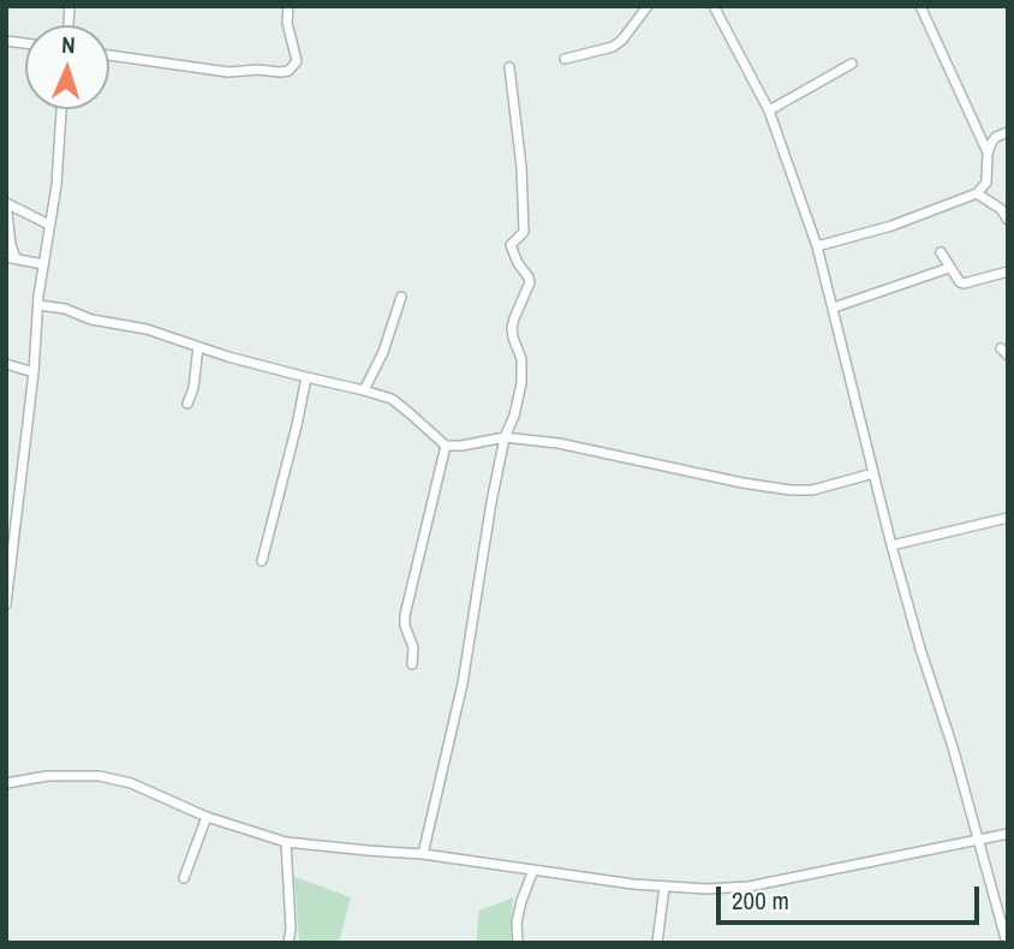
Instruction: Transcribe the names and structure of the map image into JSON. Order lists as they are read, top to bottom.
{
  "scale_bar": "200 m",
  "north": "top"
}
